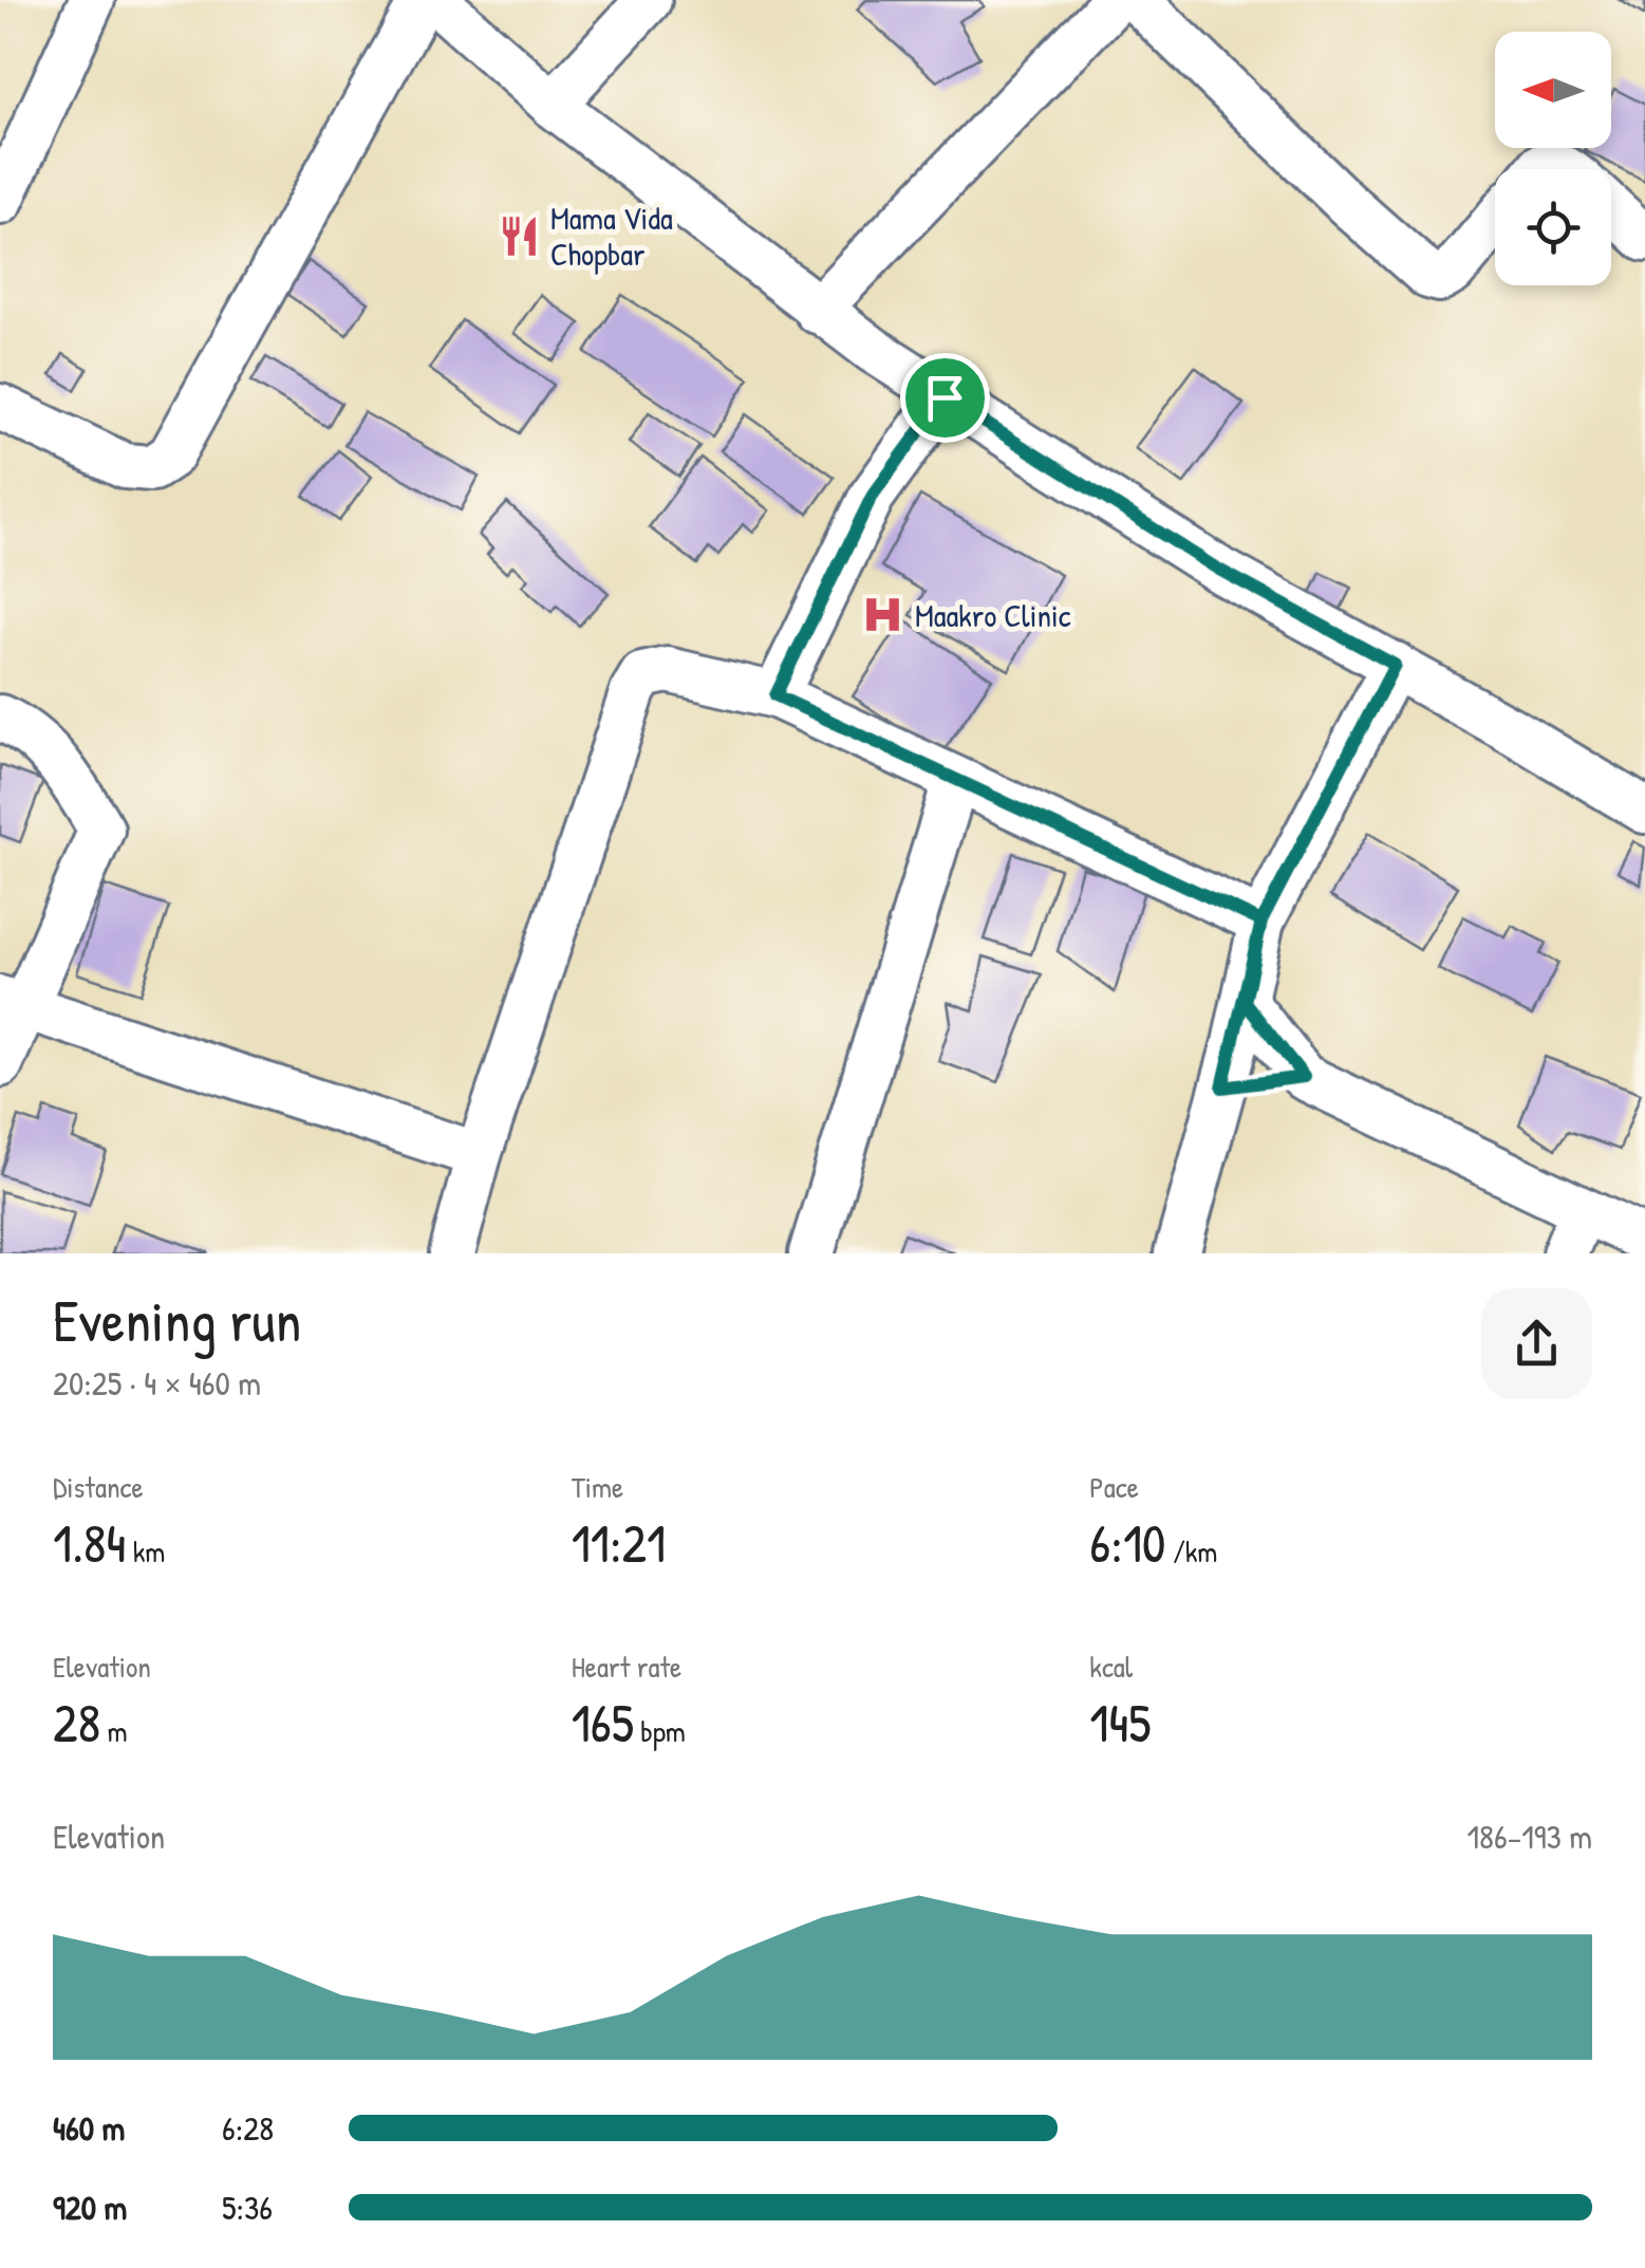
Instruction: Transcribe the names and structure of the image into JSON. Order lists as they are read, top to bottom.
{
  "places": {
    "restaurant": ["Mama Vida Chopbar"],
    "hospital": ["Maakro Clinic"]
  },
  "north": "left",
  "page": {
    "heading": ["Evening run", "20:25 · 4 × 460 m"],
    "stats": [
      ["Distance", "1.84 km"],
      ["Time", "11:21"],
      ["Pace", "6:10 /km"],
      ["Elevation", "28 m"],
      ["Heart rate", "165 bpm"],
      ["kcal", "145"]
    ],
    "chart": ["Elevation", "186–193 m"],
    "list": [
      {
        "name": "460 m",
        "note": "6:28"
      },
      {
        "name": "920 m",
        "note": "5:36"
      }
    ]
  }
}
